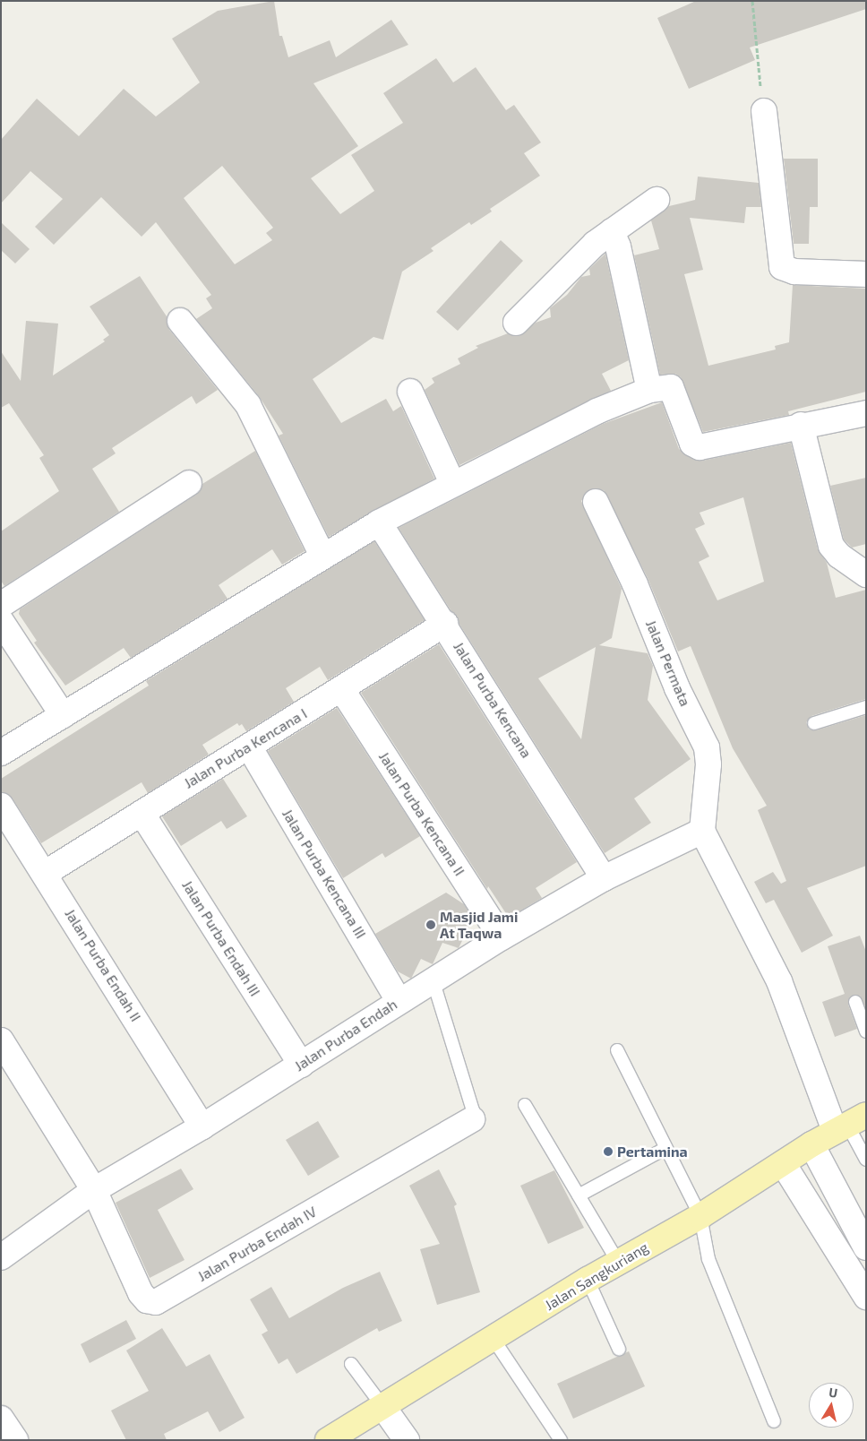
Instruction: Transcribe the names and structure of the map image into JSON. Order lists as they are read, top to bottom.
{
  "streets": {
    "main road": ["Jalan Sangkuriang"],
    "street": [
      "Jalan Permata",
      "Jalan Purba Kencana",
      "Jalan Purba Kencana I",
      "Jalan Purba Kencana II",
      "Jalan Purba Kencana III",
      "Jalan Purba Endah III",
      "Jalan Purba Endah II",
      "Jalan Purba Endah",
      "Jalan Purba Endah IV"
    ]
  },
  "crossings": [
    ["Jalan Permata", "Jalan Purba Endah"],
    ["Jalan Purba Kencana", "Jalan Purba Kencana I"],
    ["Jalan Purba Kencana", "Jalan Purba Endah"],
    ["Jalan Purba Kencana I", "Jalan Purba Kencana II"],
    ["Jalan Purba Kencana I", "Jalan Purba Kencana III"],
    ["Jalan Purba Kencana I", "Jalan Purba Endah III"],
    ["Jalan Purba Kencana I", "Jalan Purba Endah II"],
    ["Jalan Purba Kencana II", "Jalan Purba Endah"],
    ["Jalan Purba Kencana III", "Jalan Purba Endah"],
    ["Jalan Purba Endah III", "Jalan Purba Endah"],
    ["Jalan Purba Endah II", "Jalan Purba Endah"],
    ["Jalan Purba Endah", "Jalan Purba Endah IV"]
  ],
  "places": ["Masjid Jami At Taqwa", "Pertamina"],
  "north": "top"
}
